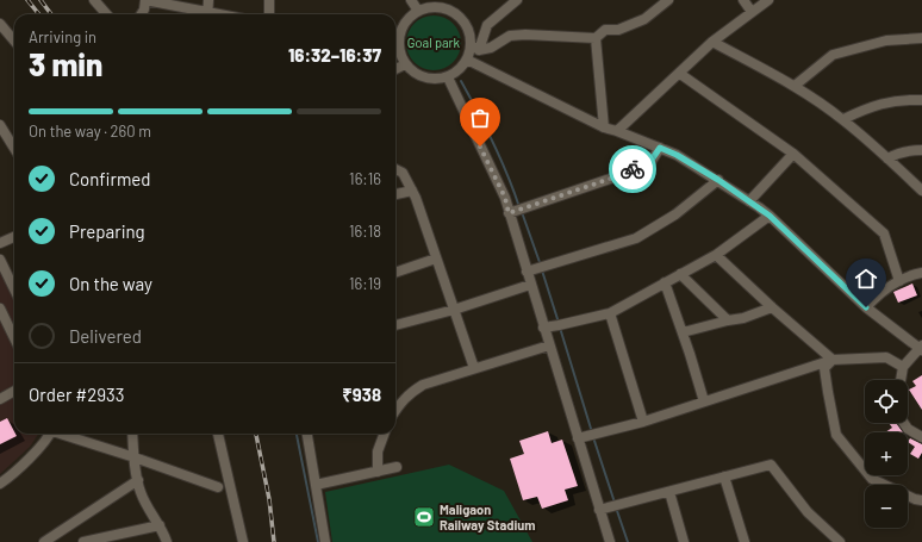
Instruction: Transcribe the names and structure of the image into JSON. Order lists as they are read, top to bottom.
{
  "parks": ["Goal park"],
  "places": {
    "sports": ["Maligaon Railway Stadium"]
  },
  "page": {
    "heading": ["3 min", "Arriving in", "16:32–16:37"],
    "panel": ["Order #2933", "₹938"],
    "bar": "On the way · 260 m",
    "list": [
      ["Confirmed", "16:16"],
      ["Preparing", "16:18"],
      ["On the way", "16:19"],
      "Delivered"
    ],
    "map_buttons": ["+", "−"]
  }
}
